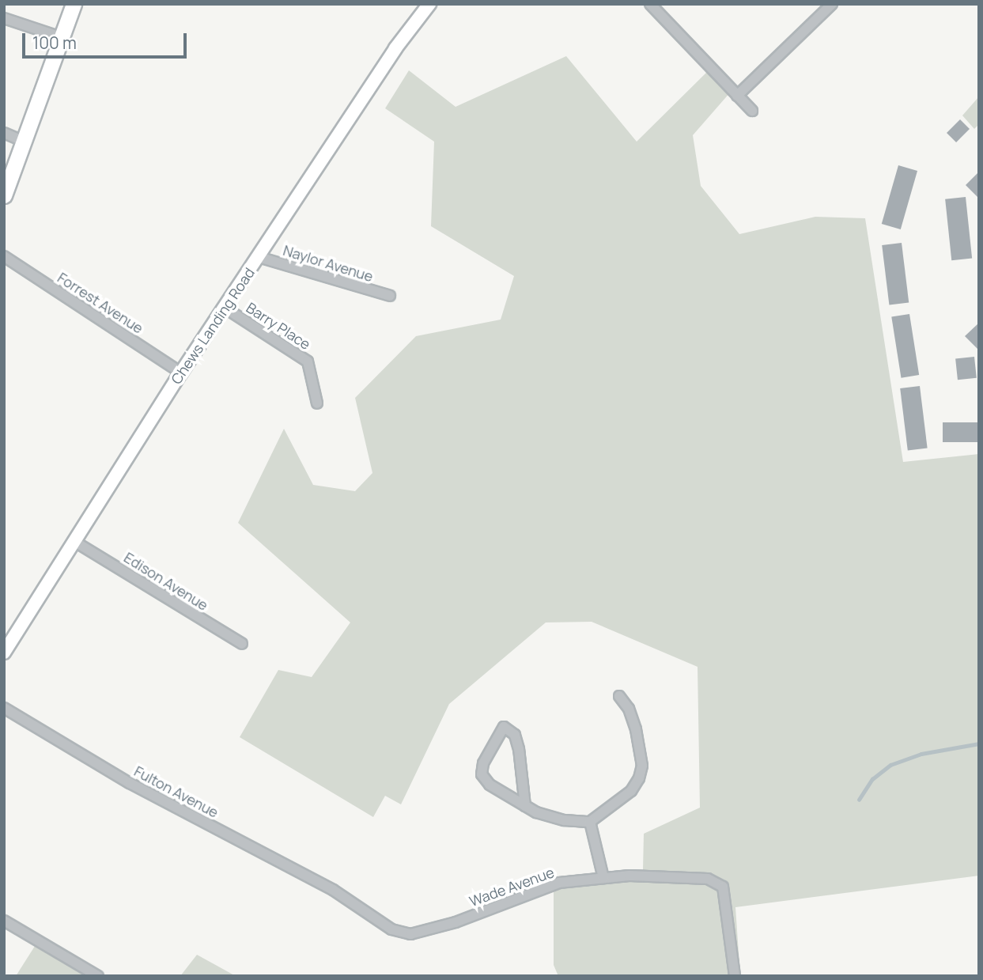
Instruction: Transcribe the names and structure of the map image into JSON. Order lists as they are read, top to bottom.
{
  "streets": {
    "street": [
      "Naylor Avenue",
      "Forrest Avenue",
      "Chews Landing Road",
      "Barry Place",
      "Edison Avenue",
      "Fulton Avenue",
      "Wade Avenue"
    ]
  },
  "crossings": [
    ["Naylor Avenue", "Chews Landing Road"],
    ["Forrest Avenue", "Chews Landing Road"],
    ["Chews Landing Road", "Barry Place"],
    ["Chews Landing Road", "Edison Avenue"],
    ["Fulton Avenue", "Wade Avenue"]
  ],
  "scale_bar": "100 m"
}
